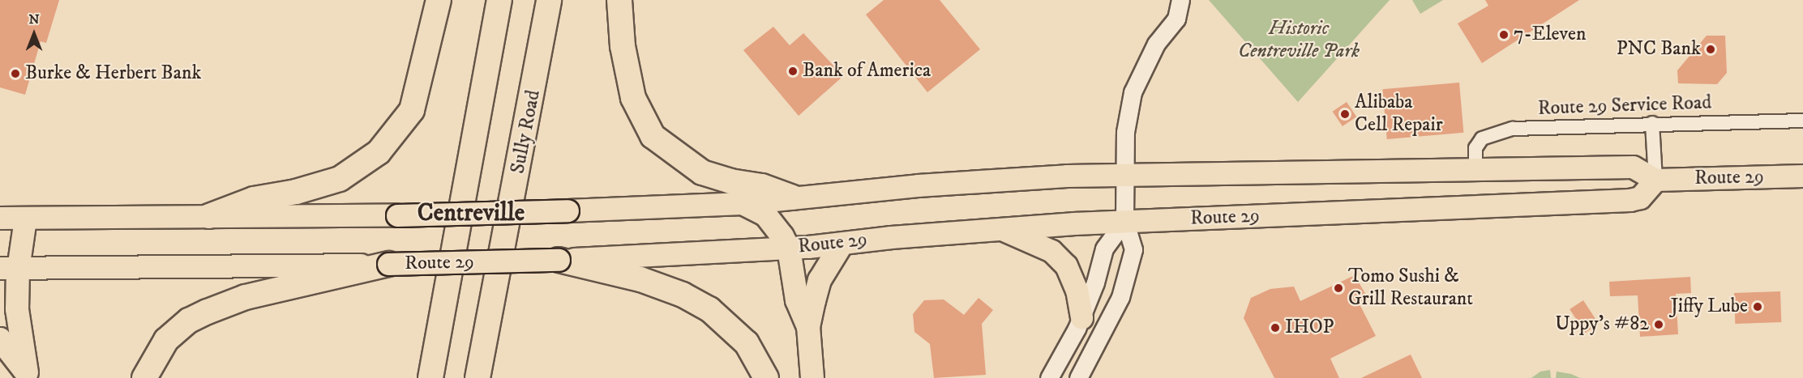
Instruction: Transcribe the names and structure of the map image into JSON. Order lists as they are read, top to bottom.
{
  "streets": {
    "highway": ["Sully Road"],
    "main road": ["Route 29"],
    "street": ["Route 29 Service Road"]
  },
  "districts": ["Centreville"],
  "parks": ["Historic Centreville Park"],
  "places": [
    "7-Eleven",
    "PNC Bank",
    "Bank of America",
    "Burke & Herbert Bank",
    "Alibaba Cell Repair",
    "Tomo Sushi & Grill Restaurant",
    "Jiffy Lube",
    "Uppy's #82",
    "IHOP"
  ],
  "north": "top"
}
